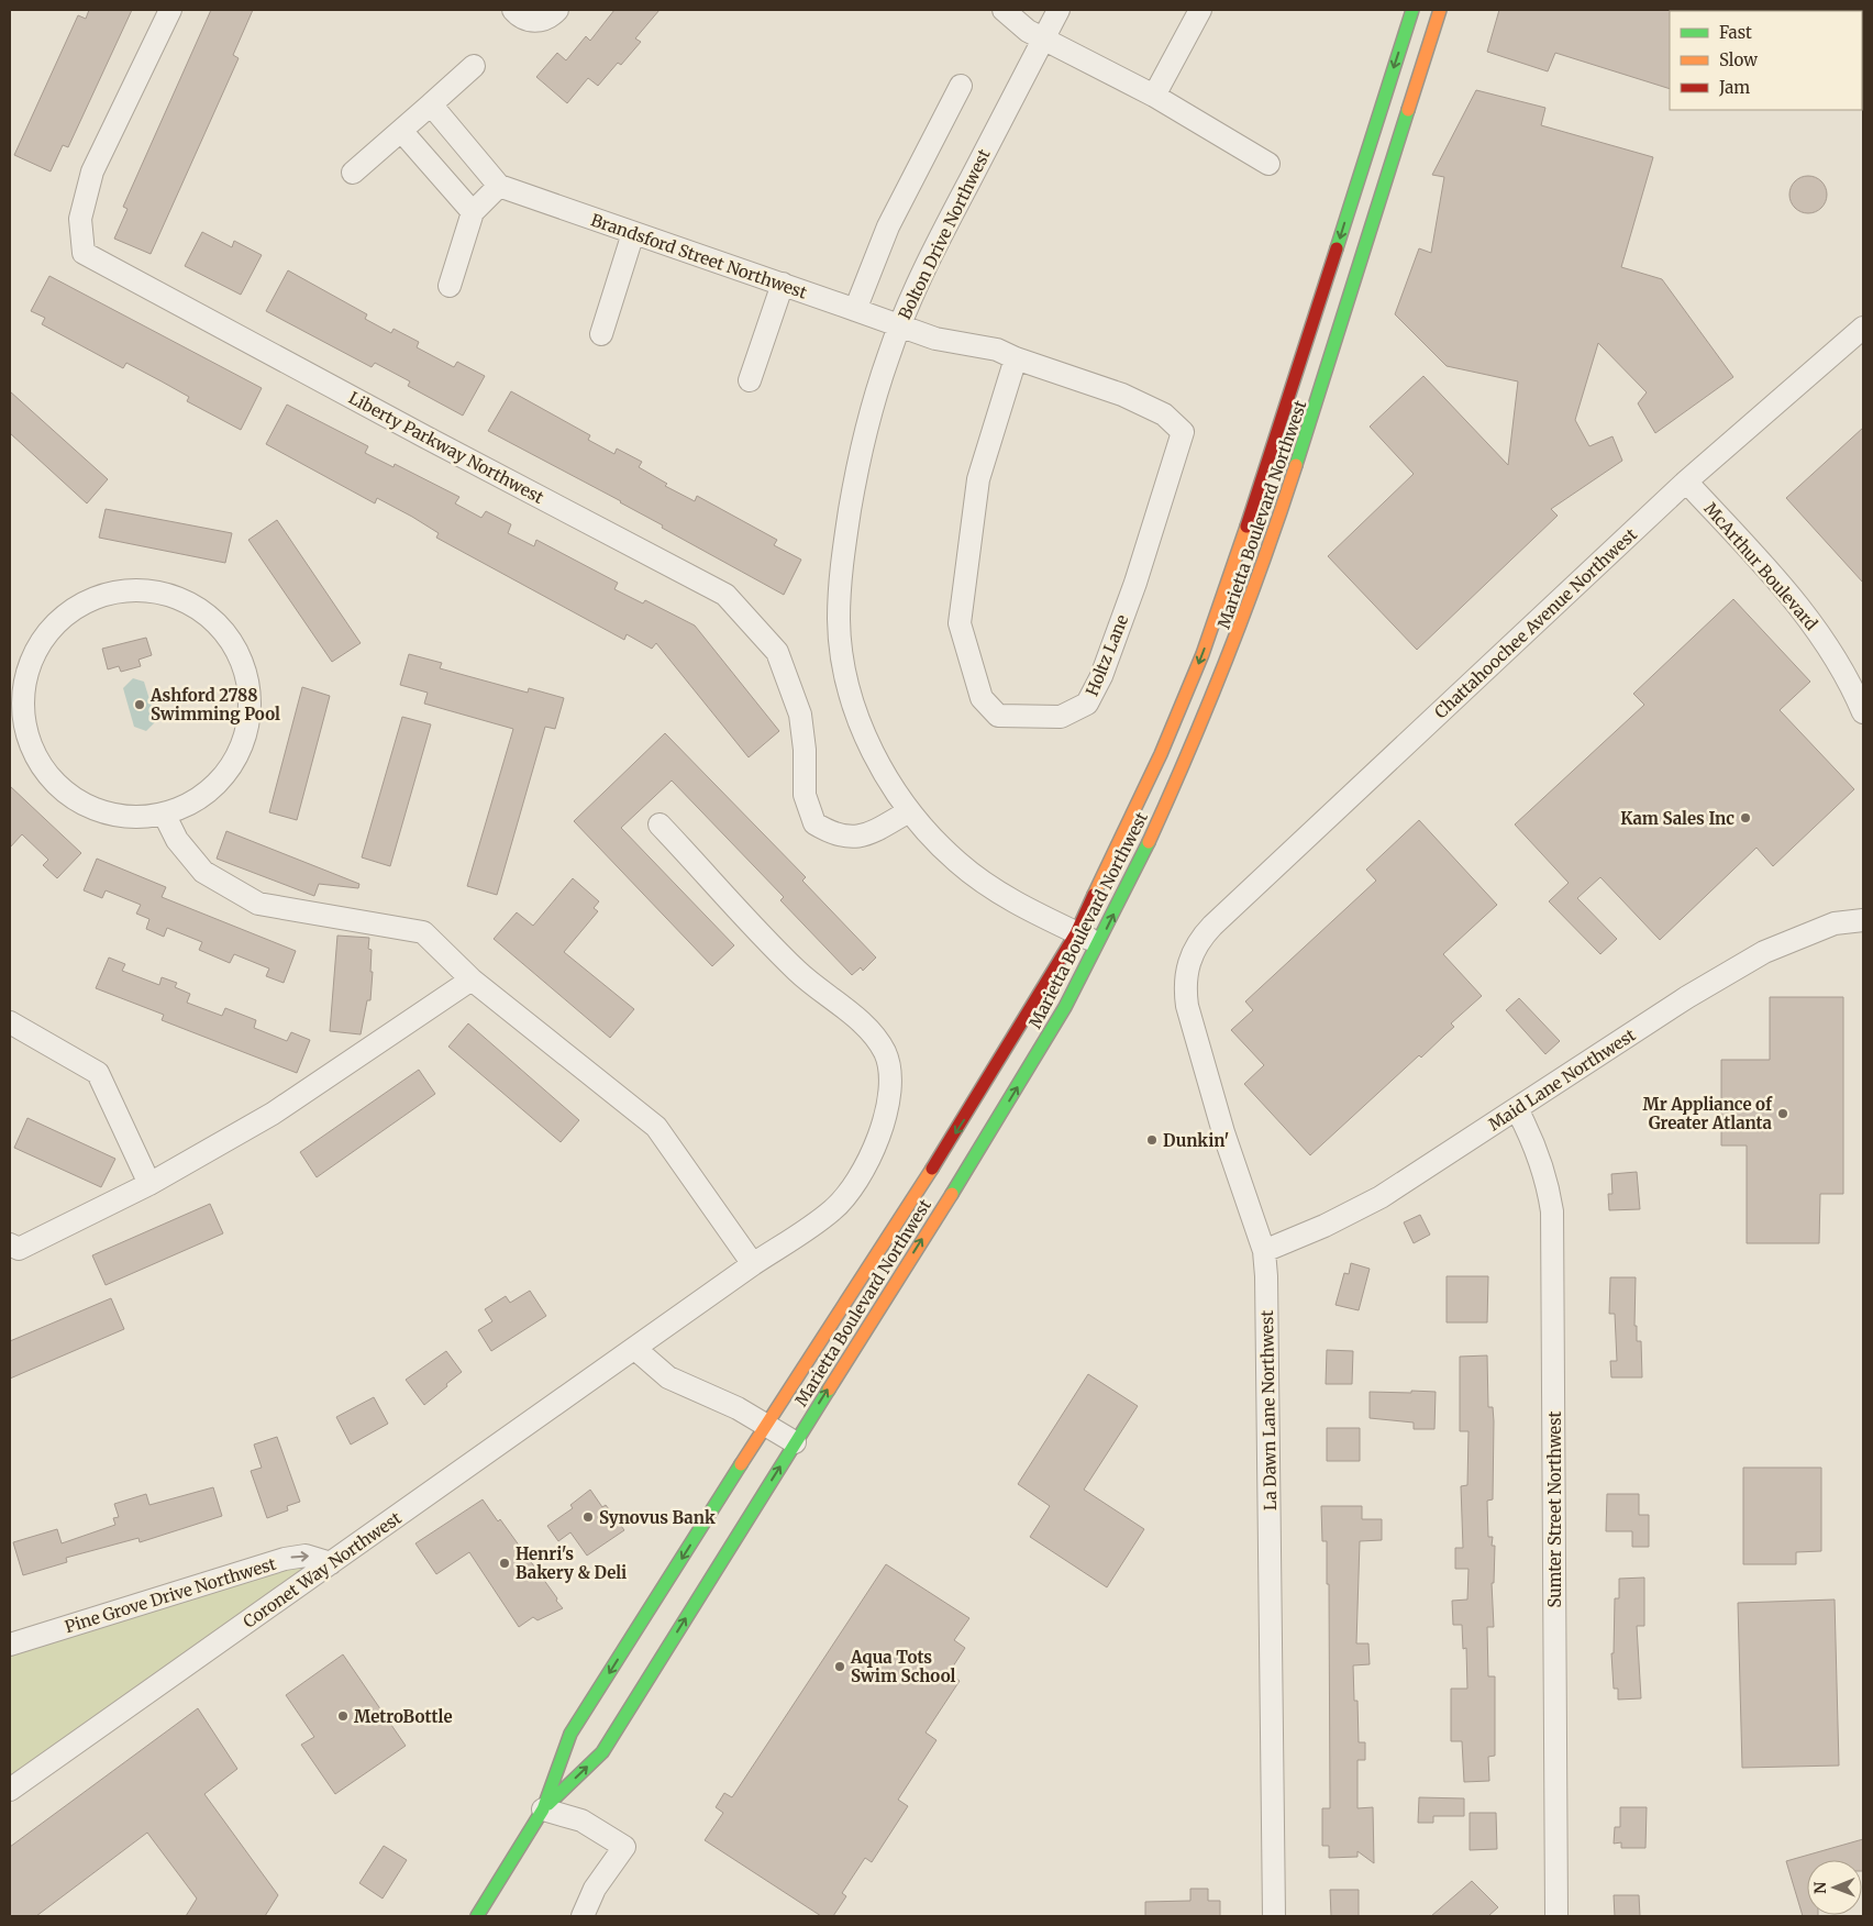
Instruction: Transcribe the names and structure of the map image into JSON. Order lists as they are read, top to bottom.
{
  "streets": {
    "main road": ["Marietta Boulevard Northwest"],
    "street": [
      "Bolton Drive Northwest",
      "Brandsford Street Northwest",
      "Liberty Parkway Northwest",
      "McArthur Boulevard",
      "Chattahoochee Avenue Northwest",
      "Holtz Lane",
      "Maid Lane Northwest",
      "La Dawn Lane Northwest",
      "Sumter Street Northwest",
      "Coronet Way Northwest",
      "Pine Grove Drive Northwest"
    ]
  },
  "crossings": [
    ["Bolton Drive Northwest", "Brandsford Street Northwest"],
    ["Bolton Drive Northwest", "Liberty Parkway Northwest"],
    ["Bolton Drive Northwest", "Marietta Boulevard Northwest"],
    ["Bolton Drive Northwest", "Holtz Lane"],
    ["Brandsford Street Northwest", "Holtz Lane"],
    ["McArthur Boulevard", "Chattahoochee Avenue Northwest"],
    ["Chattahoochee Avenue Northwest", "La Dawn Lane Northwest"],
    ["Maid Lane Northwest", "La Dawn Lane Northwest"],
    ["Maid Lane Northwest", "Sumter Street Northwest"],
    ["Coronet Way Northwest", "Pine Grove Drive Northwest"]
  ],
  "one_way": ["Pine Grove Drive Northwest"],
  "places": [
    "Ashford 2788 Swimming Pool",
    "Kam Sales Inc",
    "Mr Appliance of Greater Atlanta",
    "Dunkin'",
    "Synovus Bank",
    "Henri's Bakery & Deli",
    "Aqua Tots Swim School",
    "MetroBottle"
  ],
  "legend": ["Fast", "Slow", "Jam"],
  "north": "left"
}
